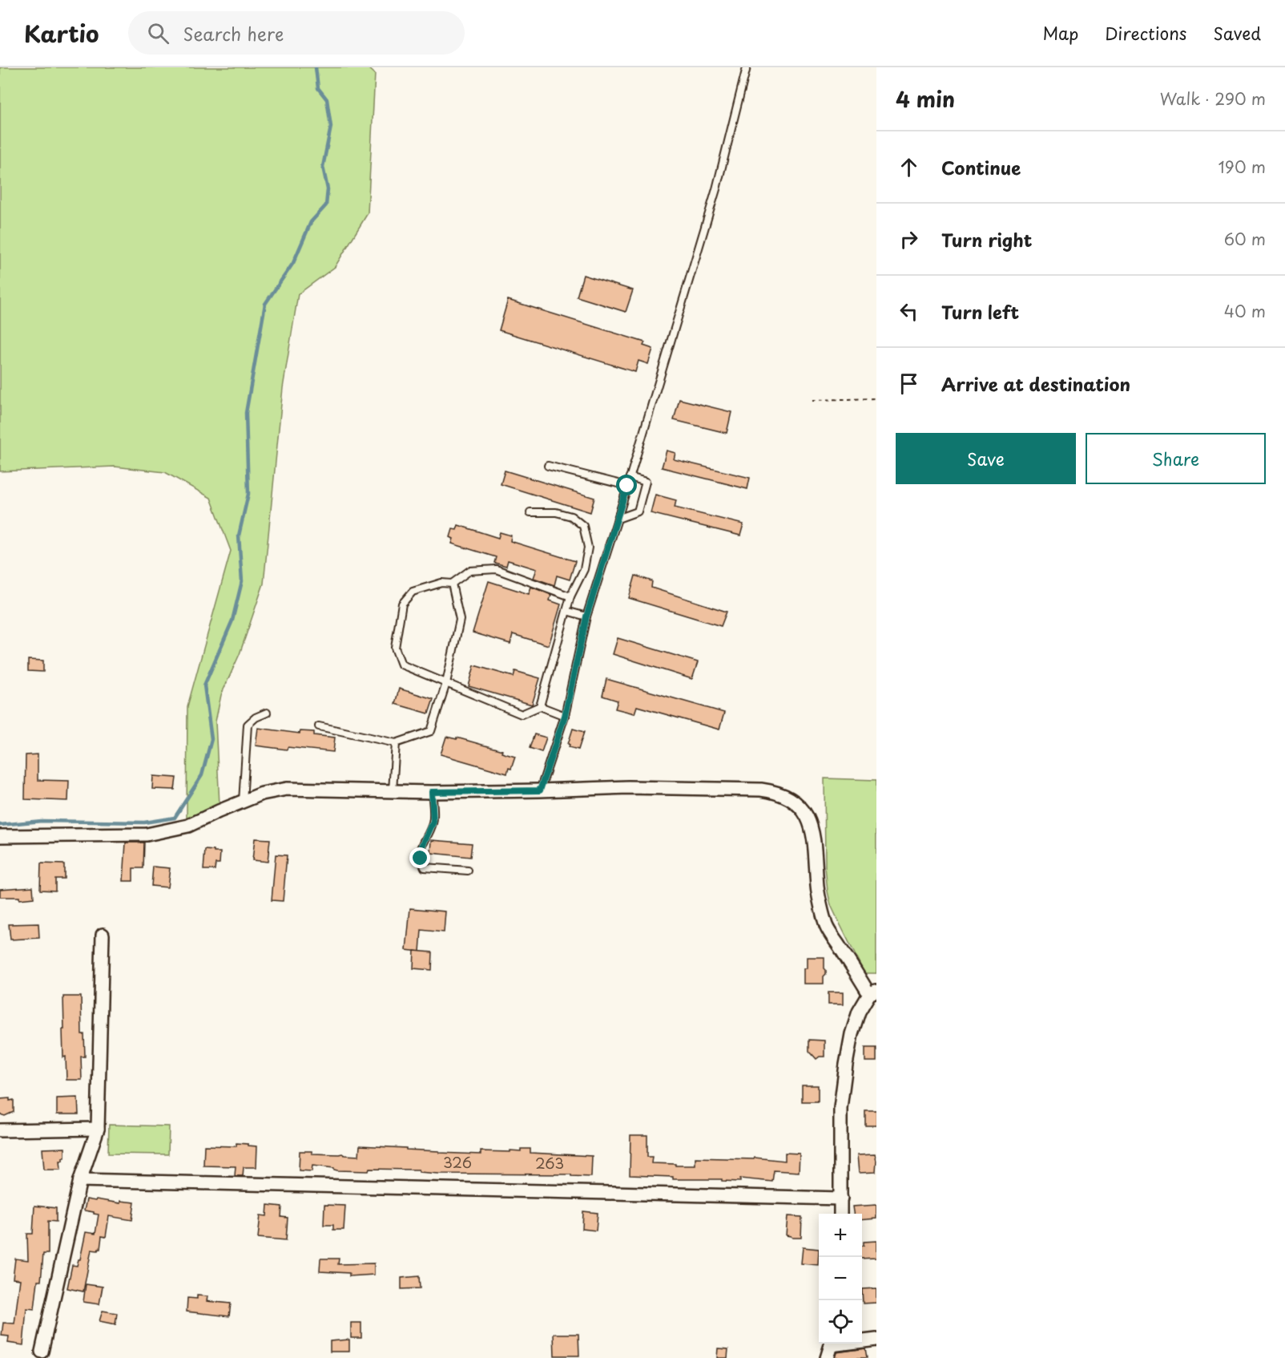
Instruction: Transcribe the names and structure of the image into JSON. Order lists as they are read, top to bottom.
{
  "house_numbers": ["326", "263"],
  "page": {
    "header": "Kartio",
    "search": "Search here",
    "nav": ["Map", "Directions", "Saved"],
    "heading": ["4 min", "Walk · 290 m"],
    "list": [
      ["Continue", "190 m"],
      ["Turn right", "60 m"],
      ["Turn left", "40 m"],
      "Arrive at destination"
    ],
    "buttons": ["Save", "Share"],
    "map_buttons": ["+", "−"]
  }
}
